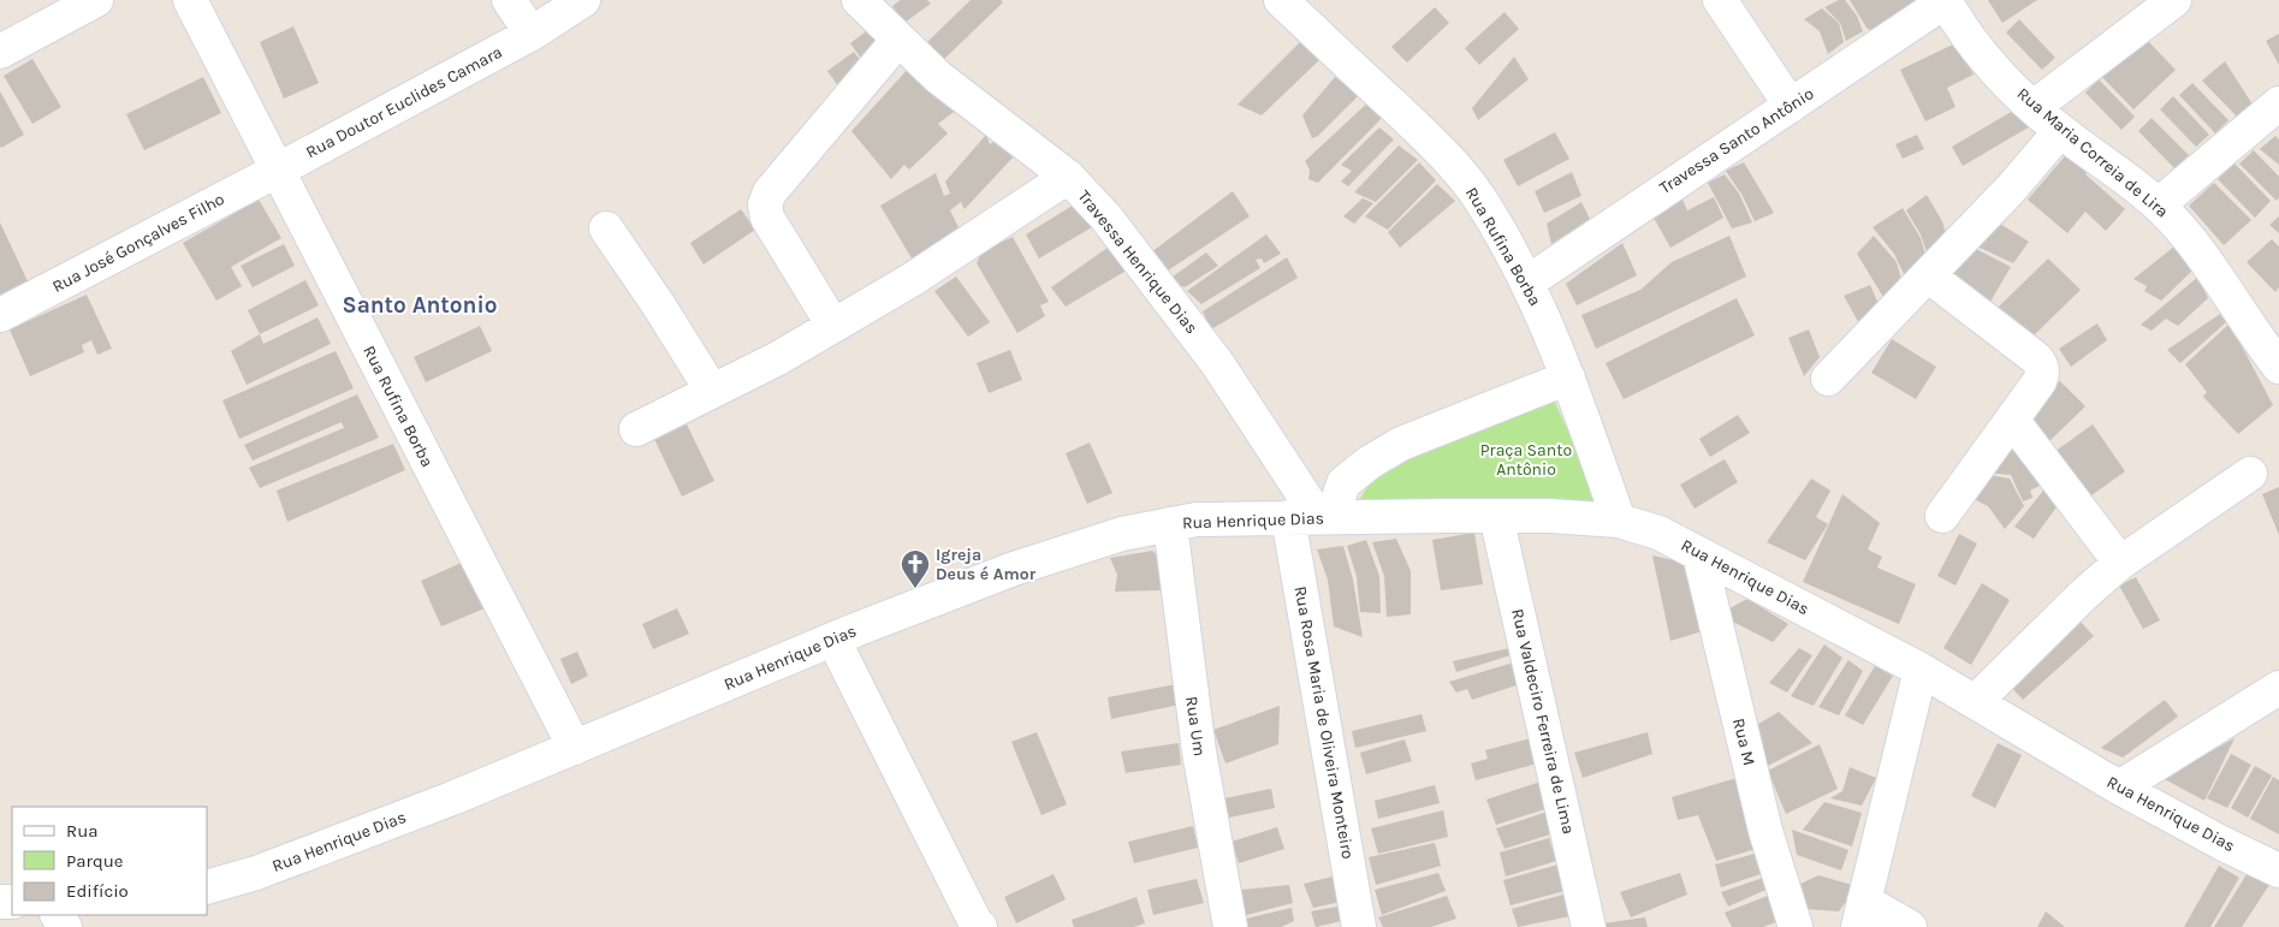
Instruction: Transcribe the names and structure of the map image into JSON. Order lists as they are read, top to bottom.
{
  "streets": {
    "street": [
      "Rua Doutor Euclides Camara",
      "Travessa Santo Antônio",
      "Rua Maria Correia de Lira",
      "Rua José Gonçalves Filho",
      "Rua Rufina Borba",
      "Travessa Henrique Dias",
      "Rua Henrique Dias",
      "Rua Valdeciro Ferreira de Lima",
      "Rua Rosa Maria de Oliveira Monteiro",
      "Rua Um",
      "Rua M"
    ]
  },
  "crossings": [
    ["Rua Doutor Euclides Camara", "Rua José Gonçalves Filho"],
    ["Rua Doutor Euclides Camara", "Rua Rufina Borba"],
    ["Travessa Santo Antônio", "Rua Maria Correia de Lira"],
    ["Travessa Santo Antônio", "Rua Rufina Borba"],
    ["Rua José Gonçalves Filho", "Rua Rufina Borba"],
    ["Rua Rufina Borba", "Rua Henrique Dias"],
    ["Travessa Henrique Dias", "Rua Henrique Dias"],
    ["Travessa Henrique Dias", "Rua Rosa Maria de Oliveira Monteiro"],
    ["Rua Henrique Dias", "Rua Valdeciro Ferreira de Lima"],
    ["Rua Henrique Dias", "Rua Rosa Maria de Oliveira Monteiro"],
    ["Rua Henrique Dias", "Rua Um"],
    ["Rua Henrique Dias", "Rua M"]
  ],
  "districts": ["Santo Antonio"],
  "parks": ["Praça Santo Antônio"],
  "places": {
    "church": ["Igreja Deus é Amor"]
  },
  "legend": ["Rua", "Parque", "Edifício"]
}
